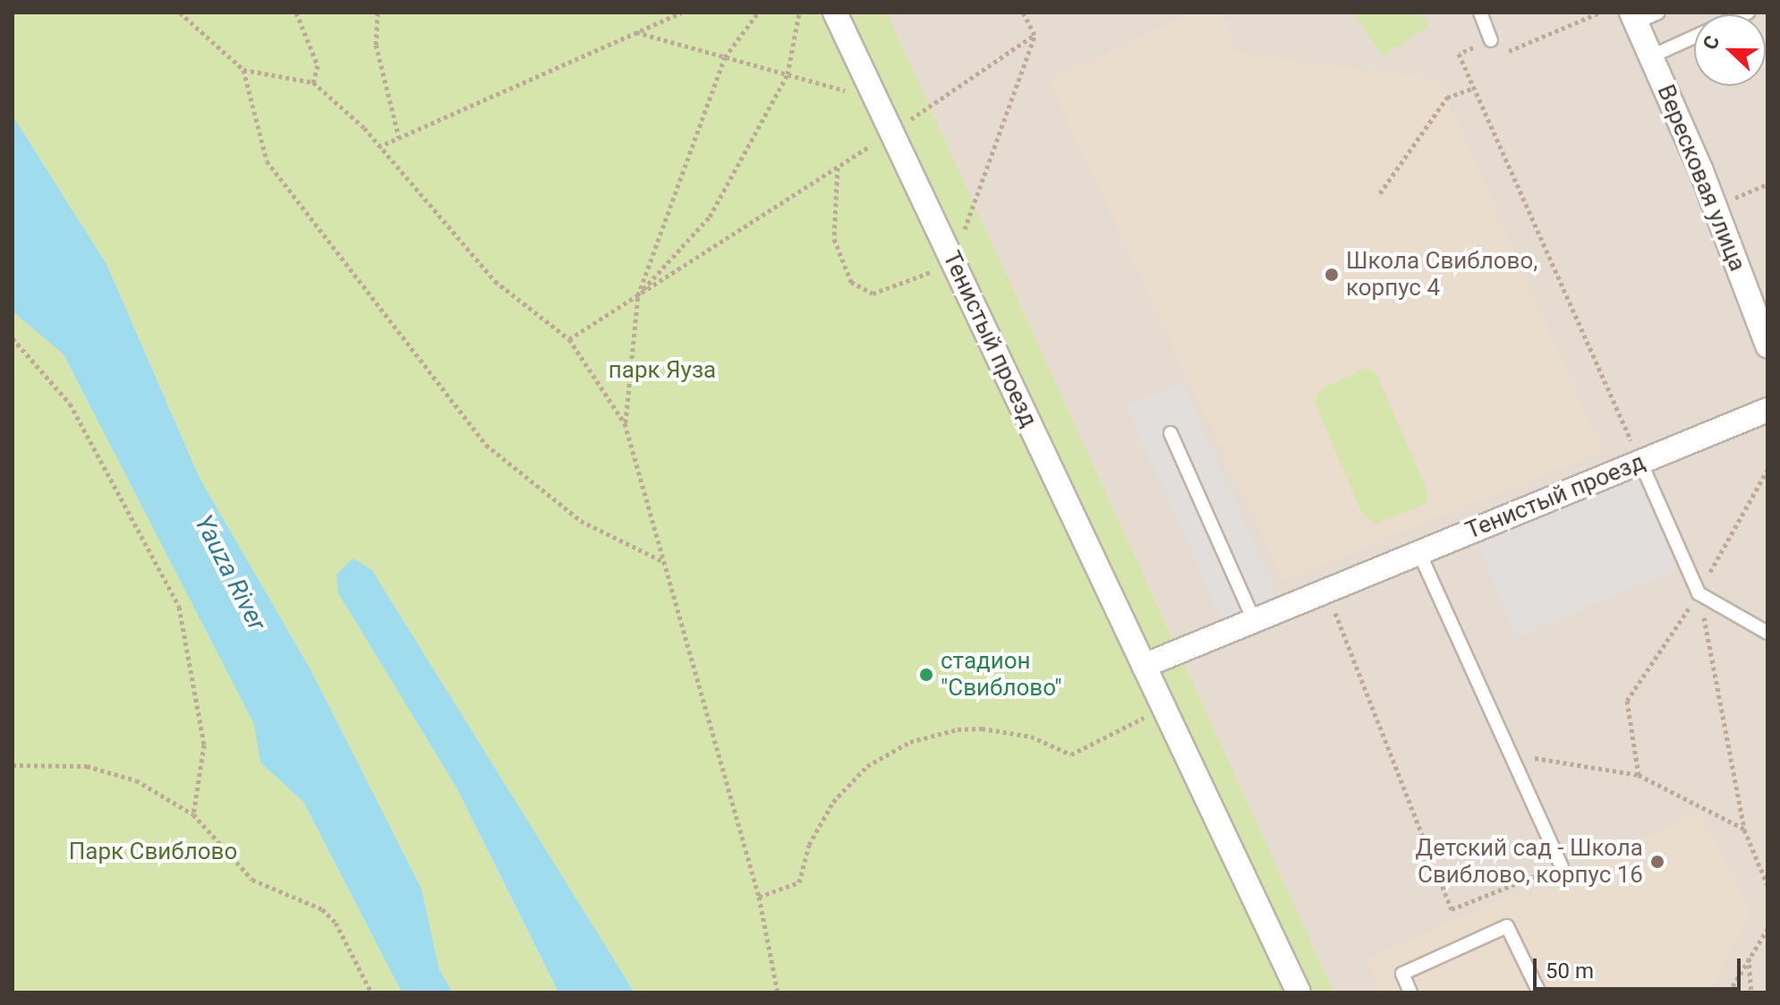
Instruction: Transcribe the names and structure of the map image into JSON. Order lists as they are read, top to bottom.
{
  "streets": {
    "street": ["Вересковая улица", "Тенистый проезд"]
  },
  "water": ["Yauza River"],
  "parks": ["парк Яуза", "Парк Свиблово"],
  "places": ["Школа Свиблово, корпус 4", "стадион \"Свиблово\"", "Детский сад - Школа Свиблово, корпус 16"],
  "scale_bar": "50 m",
  "north": "left"
}
